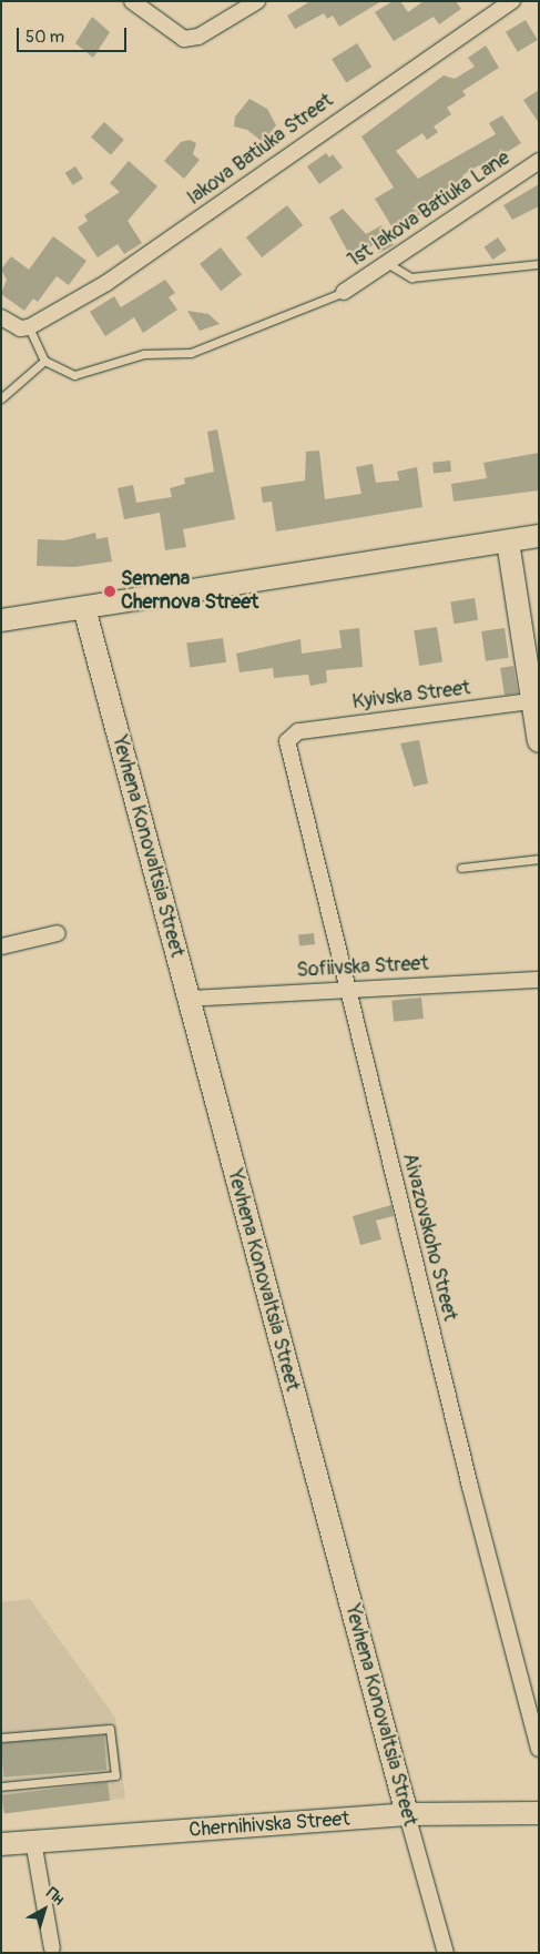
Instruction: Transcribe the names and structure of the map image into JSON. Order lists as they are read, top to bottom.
{
  "streets": {
    "street": [
      "Iakova Batiuka Street",
      "1st Iakova Batiuka Lane",
      "Kyivska Street",
      "Yevhena Konovaltsia Street",
      "Sofiivska Street",
      "Aivazovskoho Street",
      "Chernihivska Street"
    ]
  },
  "crossings": [
    ["Kyivska Street", "Aivazovskoho Street"],
    ["Yevhena Konovaltsia Street", "Sofiivska Street"],
    ["Yevhena Konovaltsia Street", "Chernihivska Street"],
    ["Sofiivska Street", "Aivazovskoho Street"]
  ],
  "places": ["Semena Chernova Street"],
  "scale_bar": "50 m",
  "north": "top right"
}
